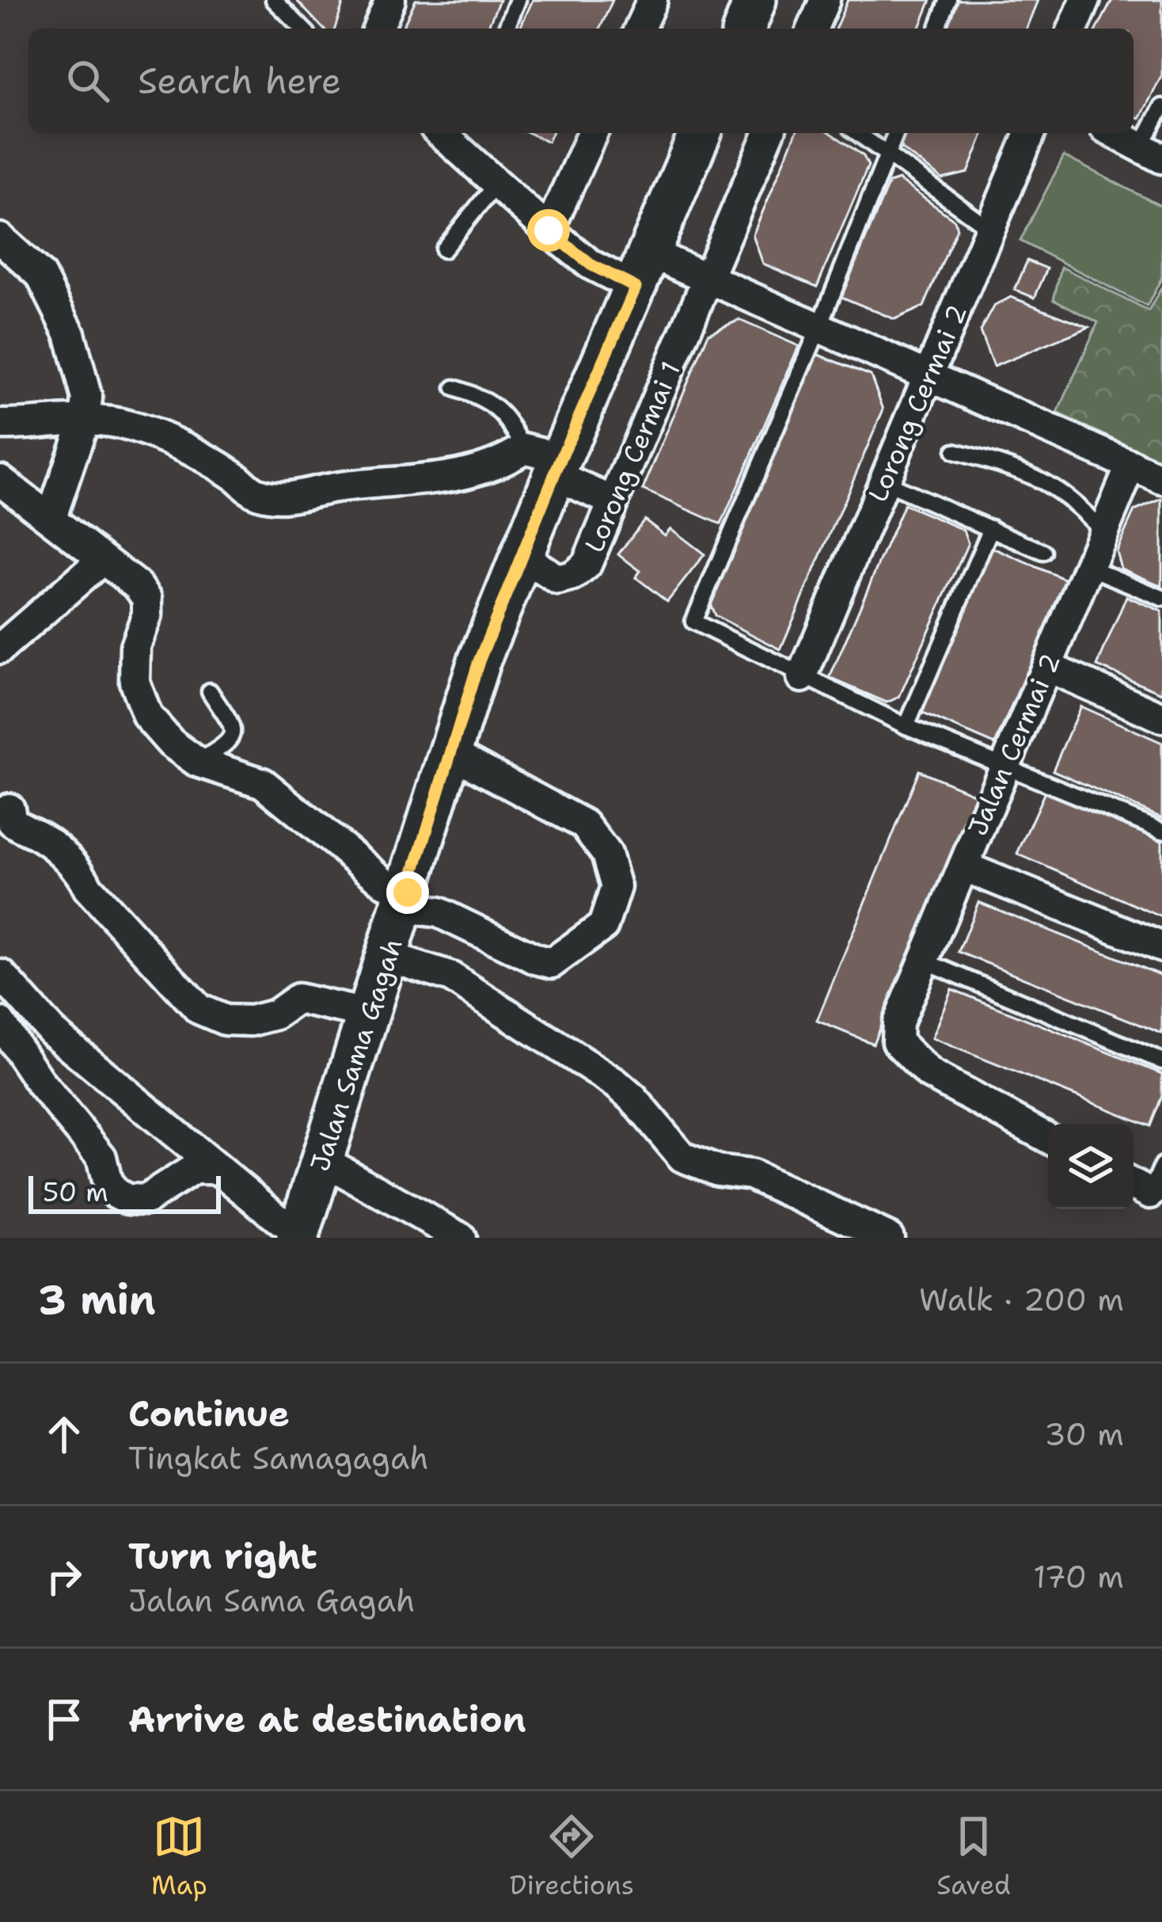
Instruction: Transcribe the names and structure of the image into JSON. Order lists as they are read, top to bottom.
{
  "streets": {
    "street": [
      "Lorong Cermai 2",
      "Lorong Cermai 1",
      "Jalan Cermai 2",
      "Jalan Sama Gagah"
    ]
  },
  "crossings": [
    ["Lorong Cermai 1", "Jalan Sama Gagah"]
  ],
  "scale_bar": "50 m",
  "page": {
    "search": "Search here",
    "scale": "50 m",
    "heading": ["3 min", "Walk · 200 m"],
    "list": [
      ["Continue", "Tingkat Samagagah", "30 m"],
      ["Turn right", "Jalan Sama Gagah", "170 m"],
      "Arrive at destination"
    ],
    "nav": ["Map", "Directions", "Saved"]
  }
}
